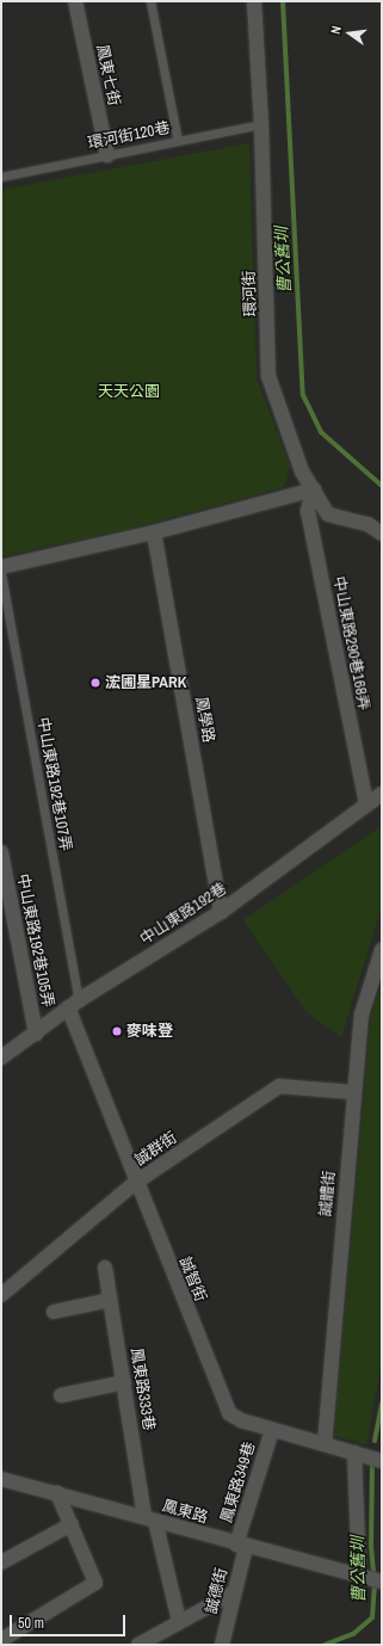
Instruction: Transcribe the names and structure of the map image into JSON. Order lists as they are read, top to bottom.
{
  "streets": {
    "street": [
      "鳳東七街",
      "環河街",
      "中山東路290巷168弄",
      "鳳學路",
      "中山東路192巷",
      "中山東路192巷105弄",
      "誠群街",
      "誠體街",
      "誠智街",
      "鳳東路333巷",
      "鳳東路349巷",
      "鳳東路",
      "誠德街"
    ],
    "lane": ["環河街120巷", "中山東路192巷107弄"]
  },
  "crossings": [
    ["鳳東七街", "環河街120巷"],
    ["環河街120巷", "環河街"],
    ["環河街", "中山東路290巷168弄"],
    ["中山東路290巷168弄", "中山東路192巷"],
    ["鳳學路", "中山東路192巷"],
    ["中山東路192巷107弄", "中山東路192巷"],
    ["中山東路192巷107弄", "誠智街"],
    ["中山東路192巷", "中山東路192巷105弄"],
    ["中山東路192巷", "誠智街"],
    ["誠群街", "誠體街"],
    ["誠群街", "誠智街"],
    ["誠體街", "誠智街"],
    ["誠智街", "鳳東路349巷"],
    ["鳳東路333巷", "鳳東路"],
    ["鳳東路349巷", "鳳東路"],
    ["鳳東路349巷", "誠德街"],
    ["鳳東路", "誠德街"]
  ],
  "water": ["曹公舊圳"],
  "parks": ["天天公園"],
  "places": ["浤圃星PARK", "麥味登"],
  "scale_bar": "50 m",
  "north": "left"
}
